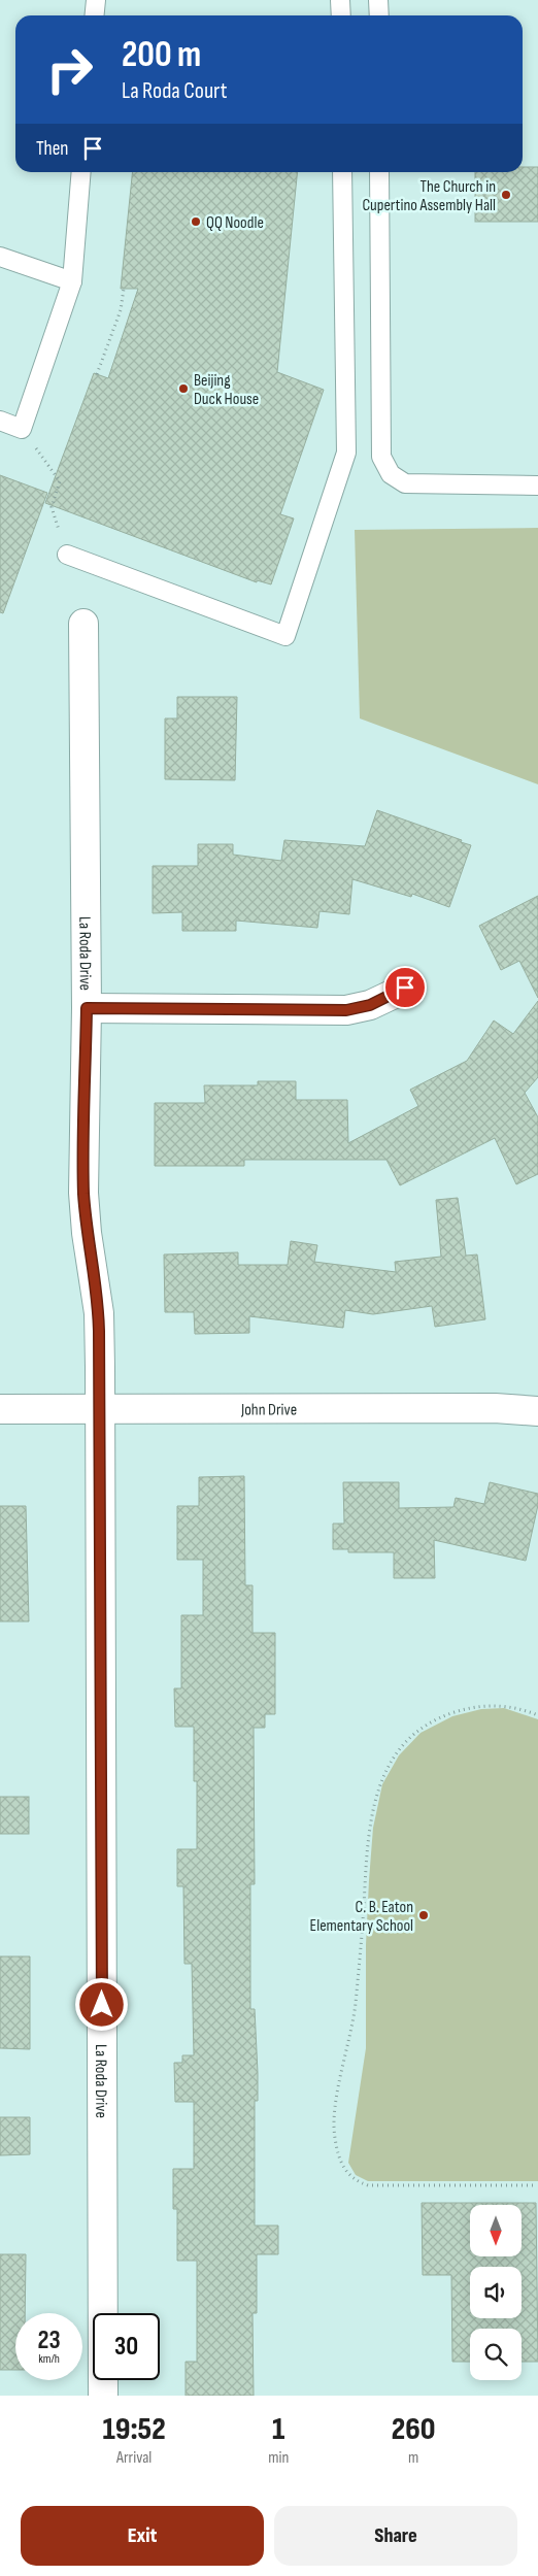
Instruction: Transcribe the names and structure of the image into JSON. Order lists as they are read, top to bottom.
{
  "streets": {
    "street": ["La Roda Drive", "John Drive"]
  },
  "crossings": [
    ["La Roda Drive", "John Drive"]
  ],
  "places": [
    "The Church in Cupertino Assembly Hall",
    "QQ Noodle",
    "Beijing Duck House",
    "C. B. Eaton Elementary School"
  ],
  "north": "bottom",
  "page": {
    "turn": ["200 m", "La Roda Court"],
    "then": "Then",
    "speed": "23 km/h",
    "limit": "30",
    "eta": [
      "19:52",
      "Arrival",
      "1",
      "min",
      "260",
      "m"
    ],
    "buttons": ["Exit", "Share"]
  }
}
